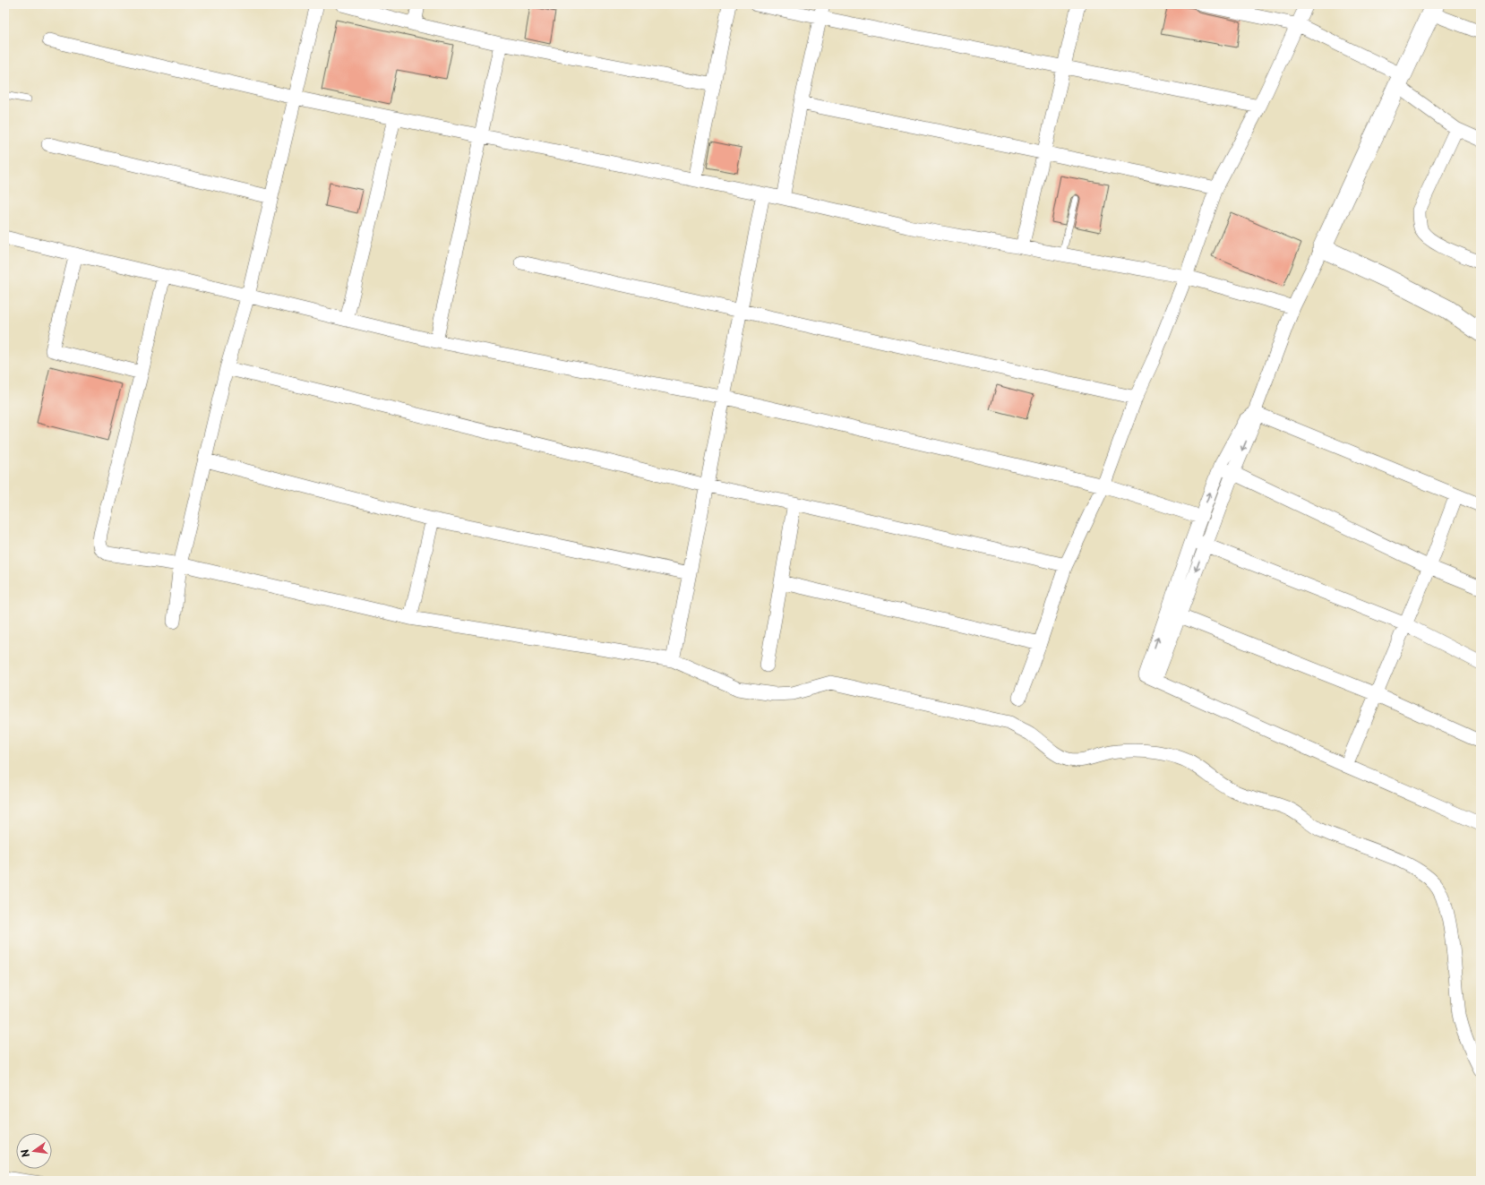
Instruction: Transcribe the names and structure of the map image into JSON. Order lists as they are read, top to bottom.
{
  "north": "left"
}
